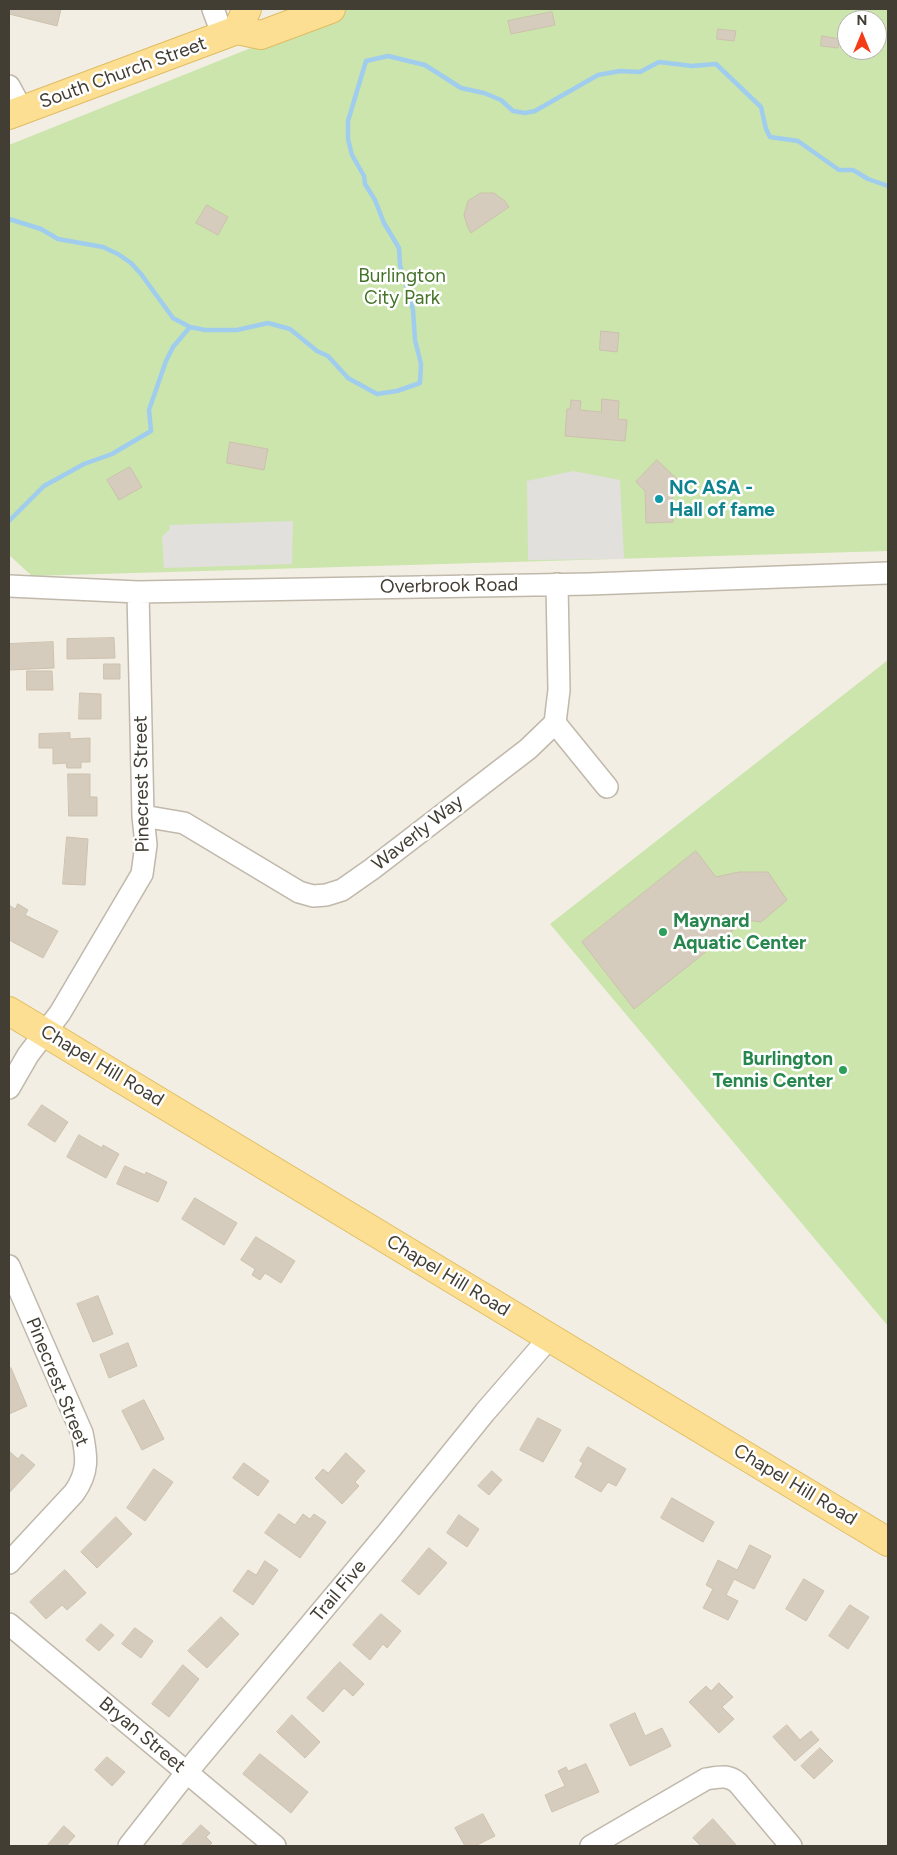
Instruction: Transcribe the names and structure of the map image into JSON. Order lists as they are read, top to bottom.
{
  "streets": {
    "main road": ["South Church Street", "Chapel Hill Road"],
    "street": [
      "Overbrook Road",
      "Pinecrest Street",
      "Waverly Way",
      "Trail Five",
      "Bryan Street"
    ]
  },
  "crossings": [
    ["Overbrook Road", "Pinecrest Street"],
    ["Pinecrest Street", "Waverly Way"],
    ["Pinecrest Street", "Chapel Hill Road"],
    ["Chapel Hill Road", "Trail Five"],
    ["Trail Five", "Bryan Street"]
  ],
  "parks": ["Burlington City Park"],
  "places": ["NC ASA - Hall of fame", "Maynard Aquatic Center", "Burlington Tennis Center"],
  "north": "top"
}
